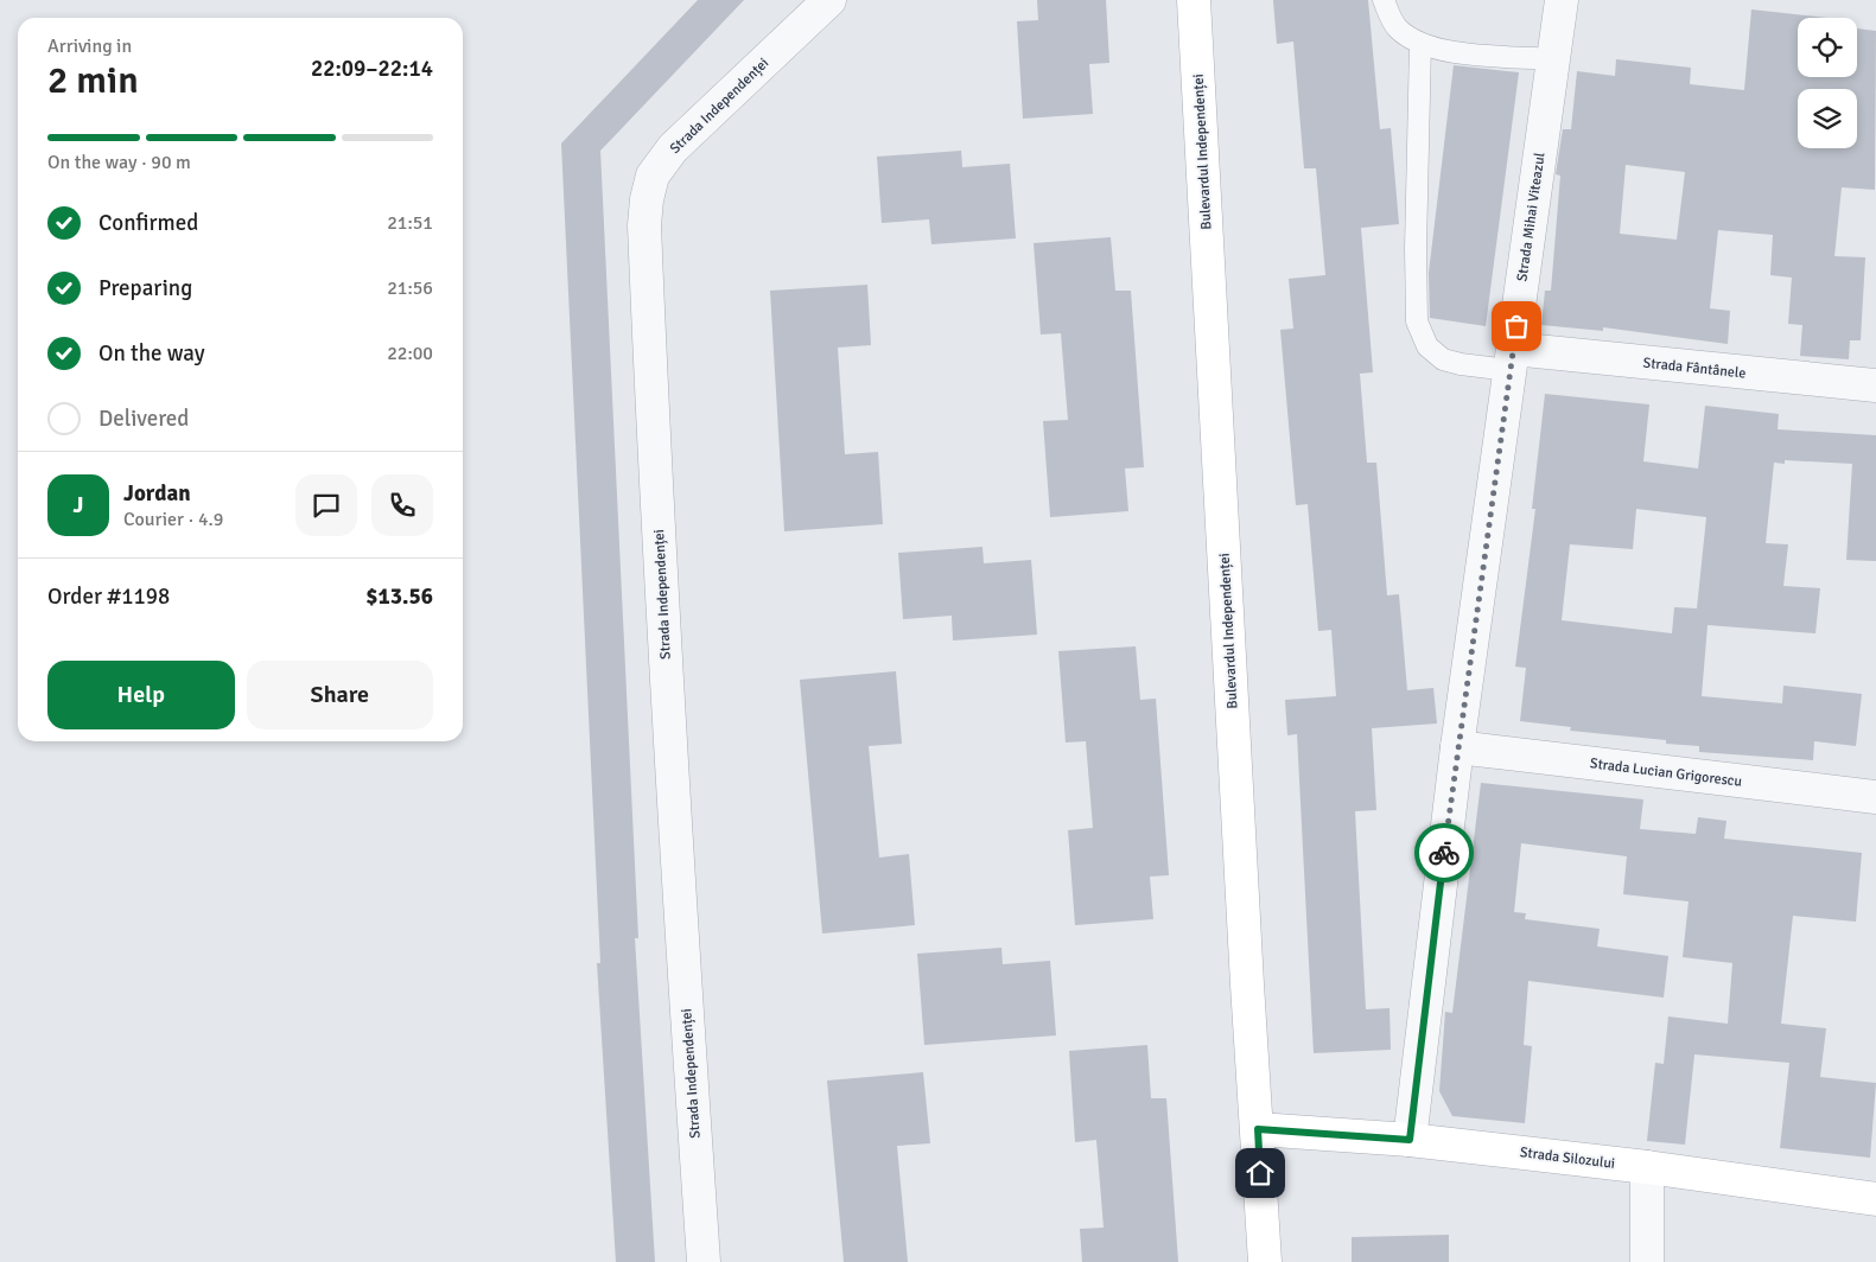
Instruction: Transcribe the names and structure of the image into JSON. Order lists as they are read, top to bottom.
{
  "streets": {
    "main road": ["Bulevardul Independenței", "Strada Silozului"],
    "street": [
      "Strada Independenței",
      "Strada Mihai Viteazul",
      "Strada Fântânele",
      "Strada Lucian Grigorescu"
    ]
  },
  "crossings": [
    ["Bulevardul Independenței", "Strada Silozului"],
    ["Strada Mihai Viteazul", "Strada Fântânele"],
    ["Strada Mihai Viteazul", "Strada Lucian Grigorescu"],
    ["Strada Mihai Viteazul", "Strada Silozului"]
  ],
  "page": {
    "heading": ["2 min", "Arriving in", "22:09–22:14"],
    "panel": [
      "Jordan",
      "Courier · 4.9",
      "Order #1198",
      "$13.56"
    ],
    "bar": "On the way · 90 m",
    "list": [
      ["Confirmed", "21:51"],
      ["Preparing", "21:56"],
      ["On the way", "22:00"],
      "Delivered"
    ],
    "round": "J",
    "buttons": ["Help", "Share"]
  }
}
